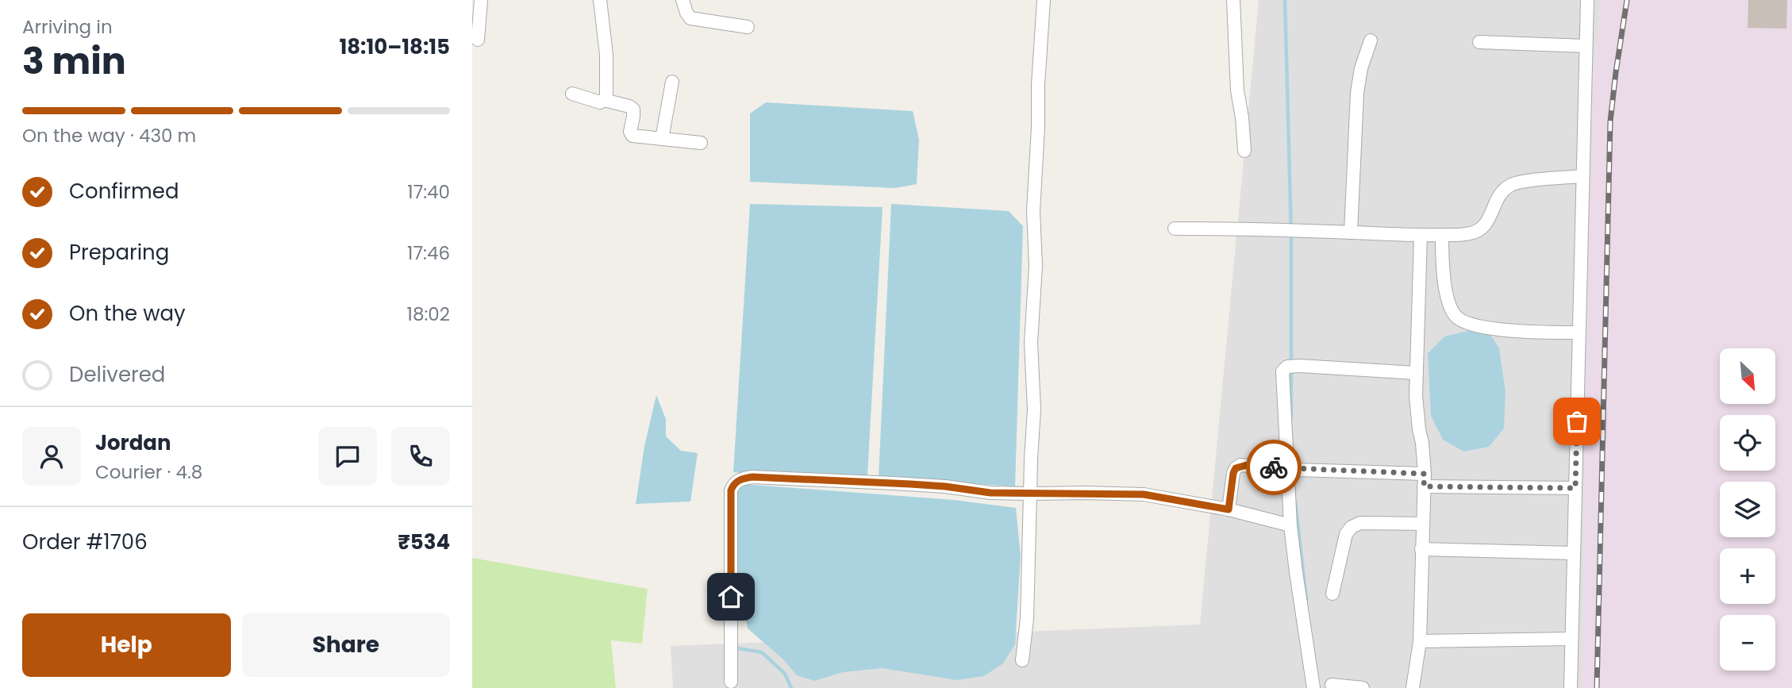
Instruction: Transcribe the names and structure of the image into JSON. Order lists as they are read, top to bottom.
{
  "north": "bottom right",
  "page": {
    "heading": ["3 min", "Arriving in", "18:10–18:15"],
    "panel": [
      "Jordan",
      "Courier · 4.8",
      "Order #1706",
      "₹534"
    ],
    "bar": "On the way · 430 m",
    "list": [
      ["Confirmed", "17:40"],
      ["Preparing", "17:46"],
      ["On the way", "18:02"],
      "Delivered"
    ],
    "map_buttons": ["+", "−"],
    "buttons": ["Help", "Share"]
  }
}
